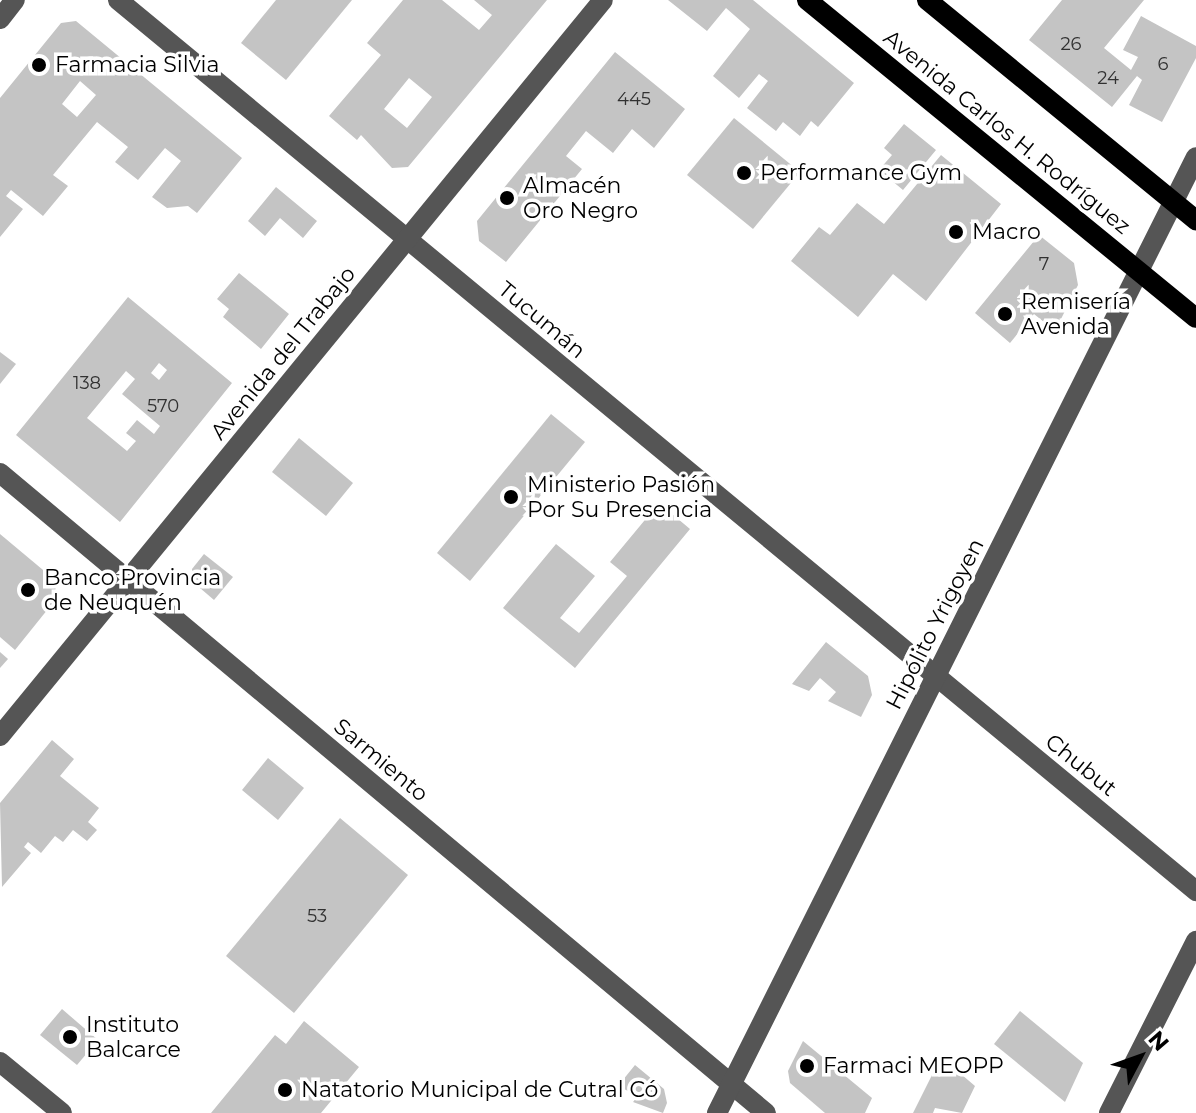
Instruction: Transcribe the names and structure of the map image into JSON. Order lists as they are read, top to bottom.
{
  "streets": {
    "main road": ["Avenida Carlos H. Rodríguez"],
    "street": [
      "Tucumán",
      "Avenida del Trabajo",
      "Hipólito Yrigoyen",
      "Sarmiento",
      "Chubut"
    ]
  },
  "crossings": [
    ["Avenida Carlos H. Rodríguez", "Hipólito Yrigoyen"],
    ["Tucumán", "Avenida del Trabajo"],
    ["Tucumán", "Hipólito Yrigoyen"],
    ["Tucumán", "Chubut"],
    ["Avenida del Trabajo", "Sarmiento"],
    ["Hipólito Yrigoyen", "Sarmiento"],
    ["Hipólito Yrigoyen", "Chubut"]
  ],
  "places": [
    "Farmacia Silvia",
    "Performance Gym",
    "Almacén Oro Negro",
    "Macro",
    "Remisería Avenida",
    "Ministerio Pasión Por Su Presencia",
    "Banco Provincia de Neuquén",
    "Instituto Balcarce",
    "Farmaci MEOPP",
    "Natatorio Municipal de Cutral Có"
  ],
  "house_numbers": [
    "26",
    "6",
    "24",
    "445",
    "7",
    "138",
    "570",
    "53"
  ],
  "north": "top right"
}
